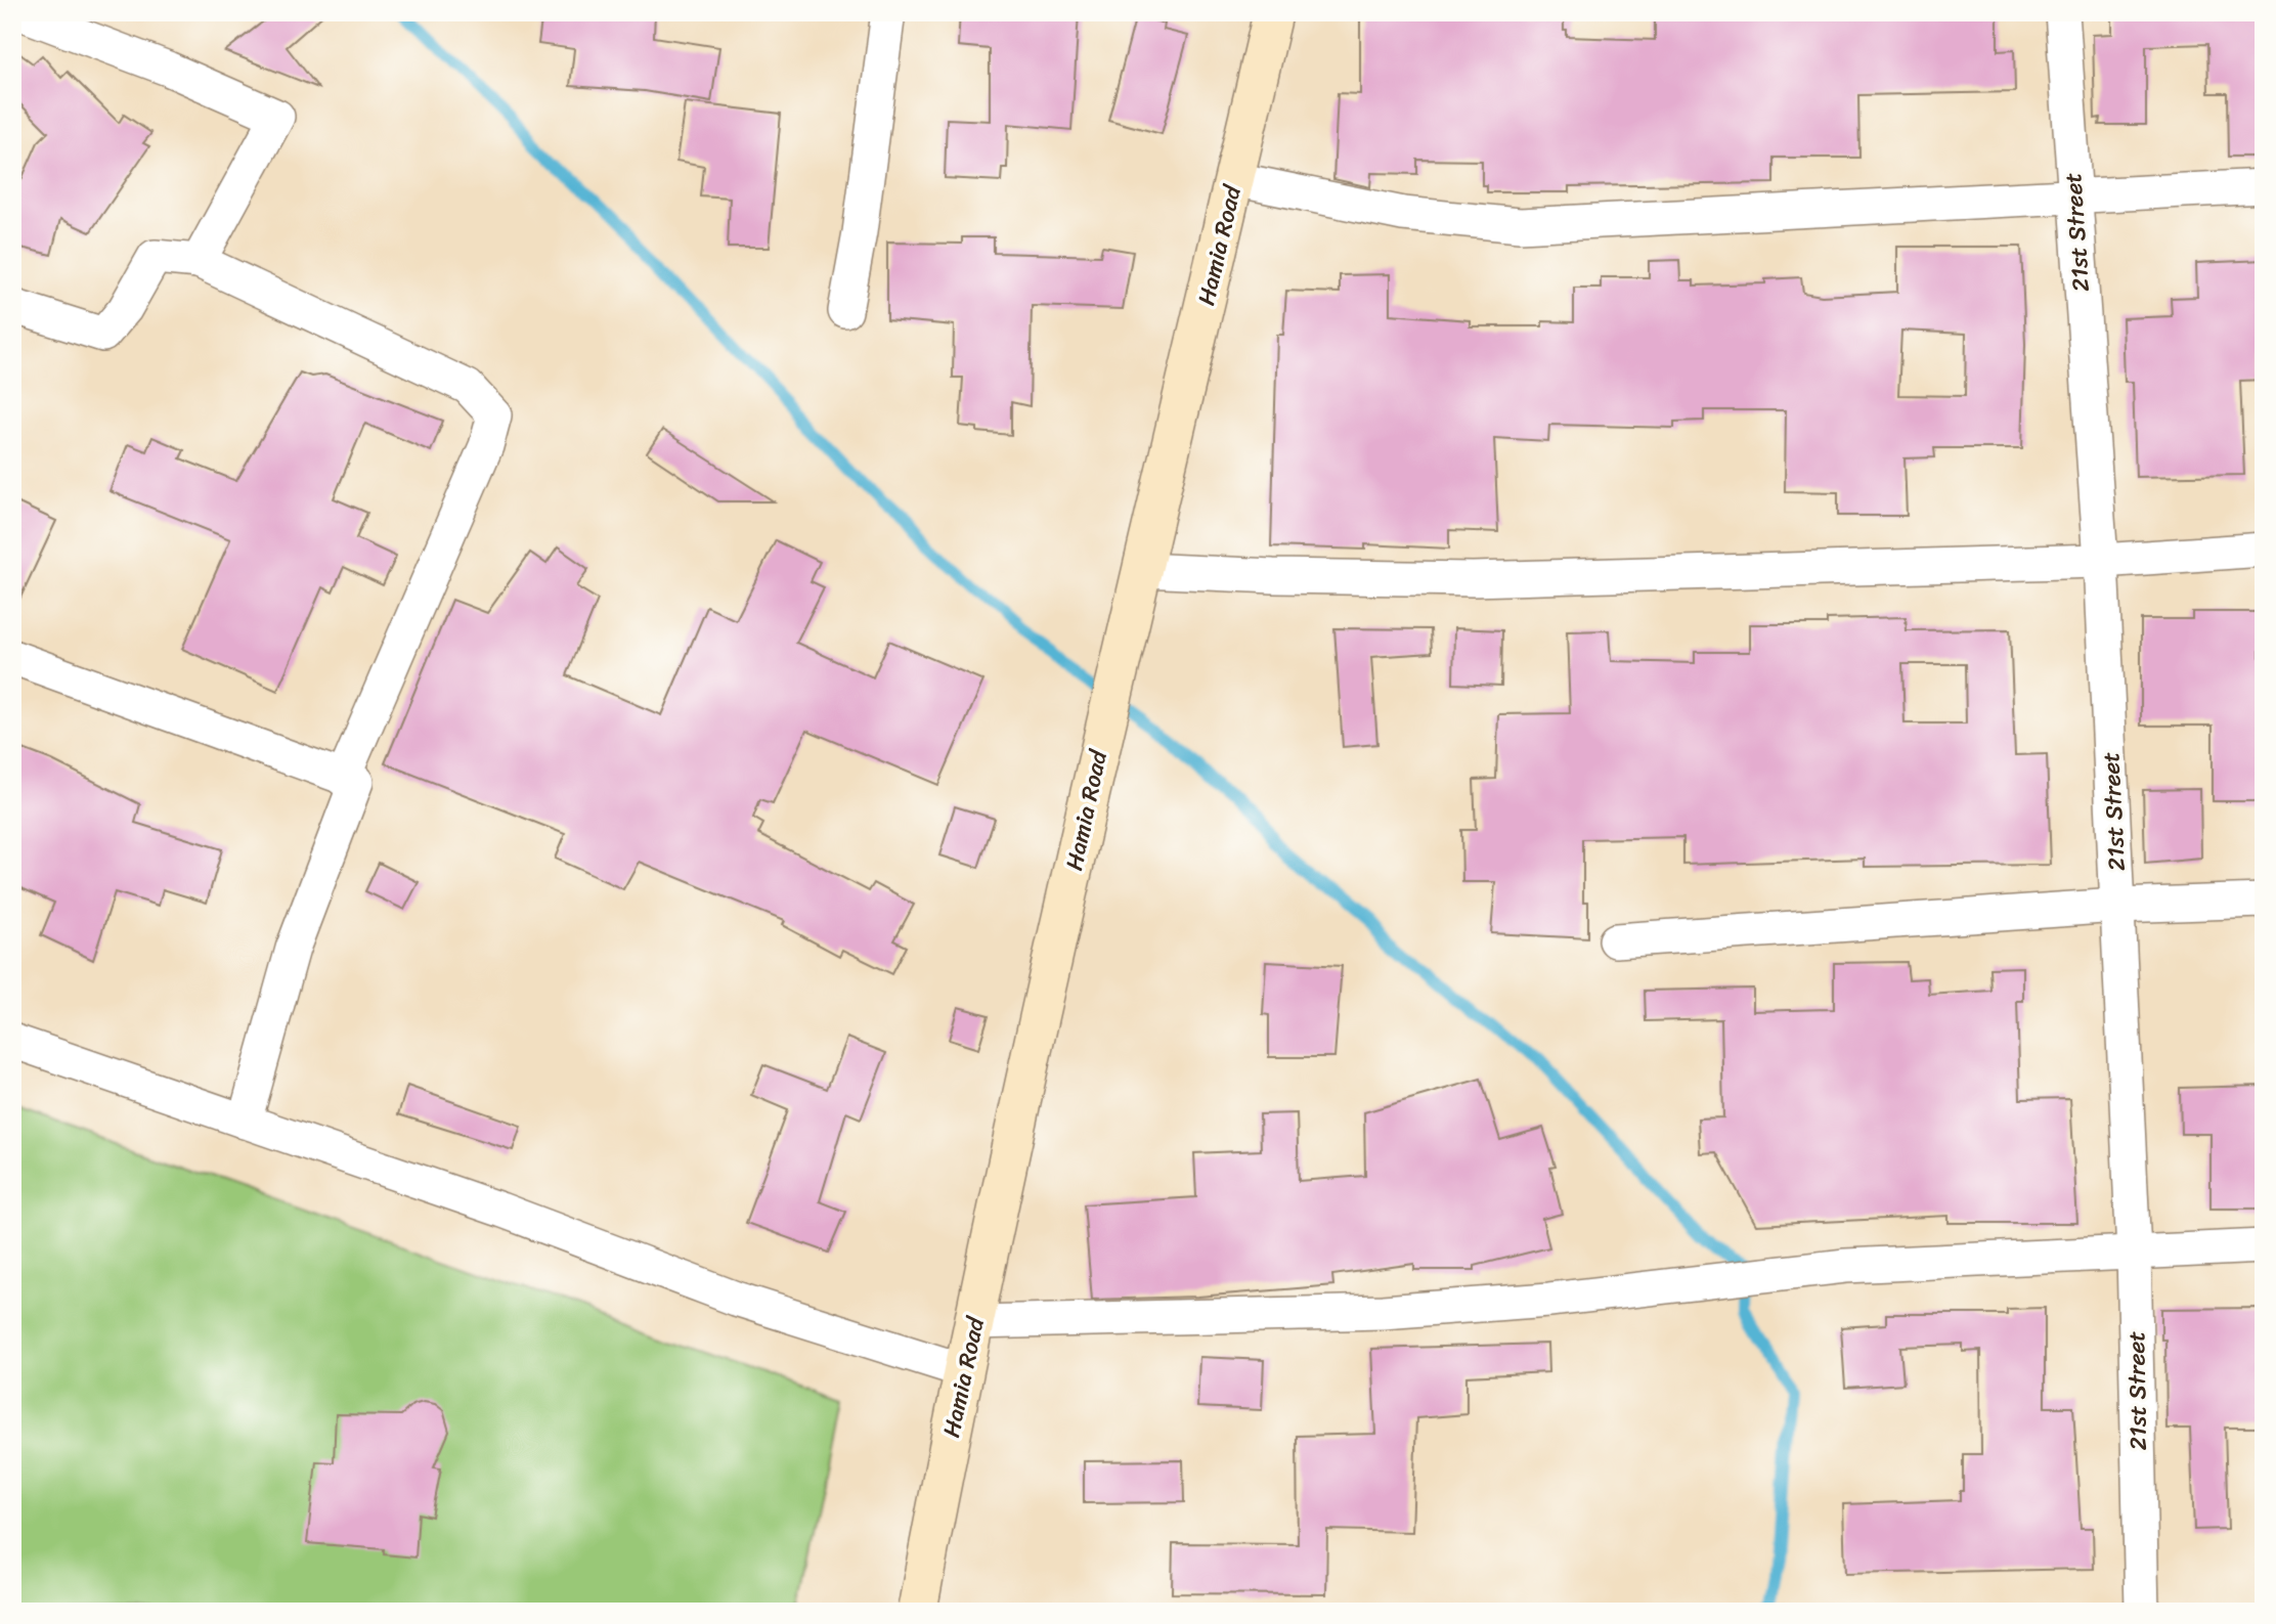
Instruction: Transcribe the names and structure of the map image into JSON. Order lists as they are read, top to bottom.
{
  "streets": {
    "main road": ["Hamia Road"],
    "street": ["21st Street"]
  }
}
